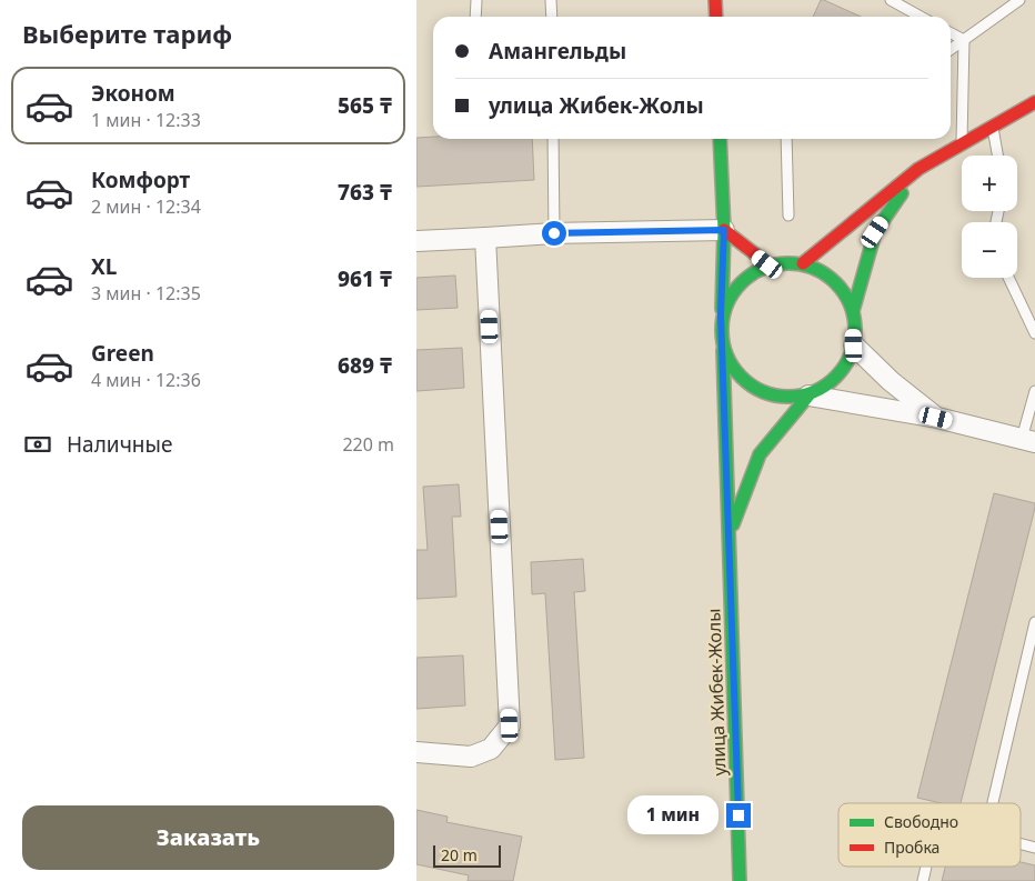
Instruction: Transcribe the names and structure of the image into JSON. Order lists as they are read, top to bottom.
{
  "streets": {
    "main road": ["улица Жибек-Жолы"]
  },
  "legend": ["Свободно", "Пробка"],
  "scale_bar": "20 m",
  "page": {
    "heading": "Выберите тариф",
    "banner": ["Амангельды", "улица Жибек-Жолы"],
    "list": [
      {
        "name": "Эконом",
        "note": "1 мин · 12:33",
        "value": "565 ₸"
      },
      {
        "name": "Комфорт",
        "note": "2 мин · 12:34",
        "value": "763 ₸"
      },
      {
        "name": "XL",
        "note": "3 мин · 12:35",
        "value": "961 ₸"
      },
      {
        "name": "Green",
        "note": "4 мин · 12:36",
        "value": "689 ₸"
      }
    ],
    "map_buttons": ["+", "−"],
    "pay": ["Наличные", "220 m"],
    "buttons": "Заказать",
    "bubble": "1 мин",
    "scale": "20 m"
  }
}
